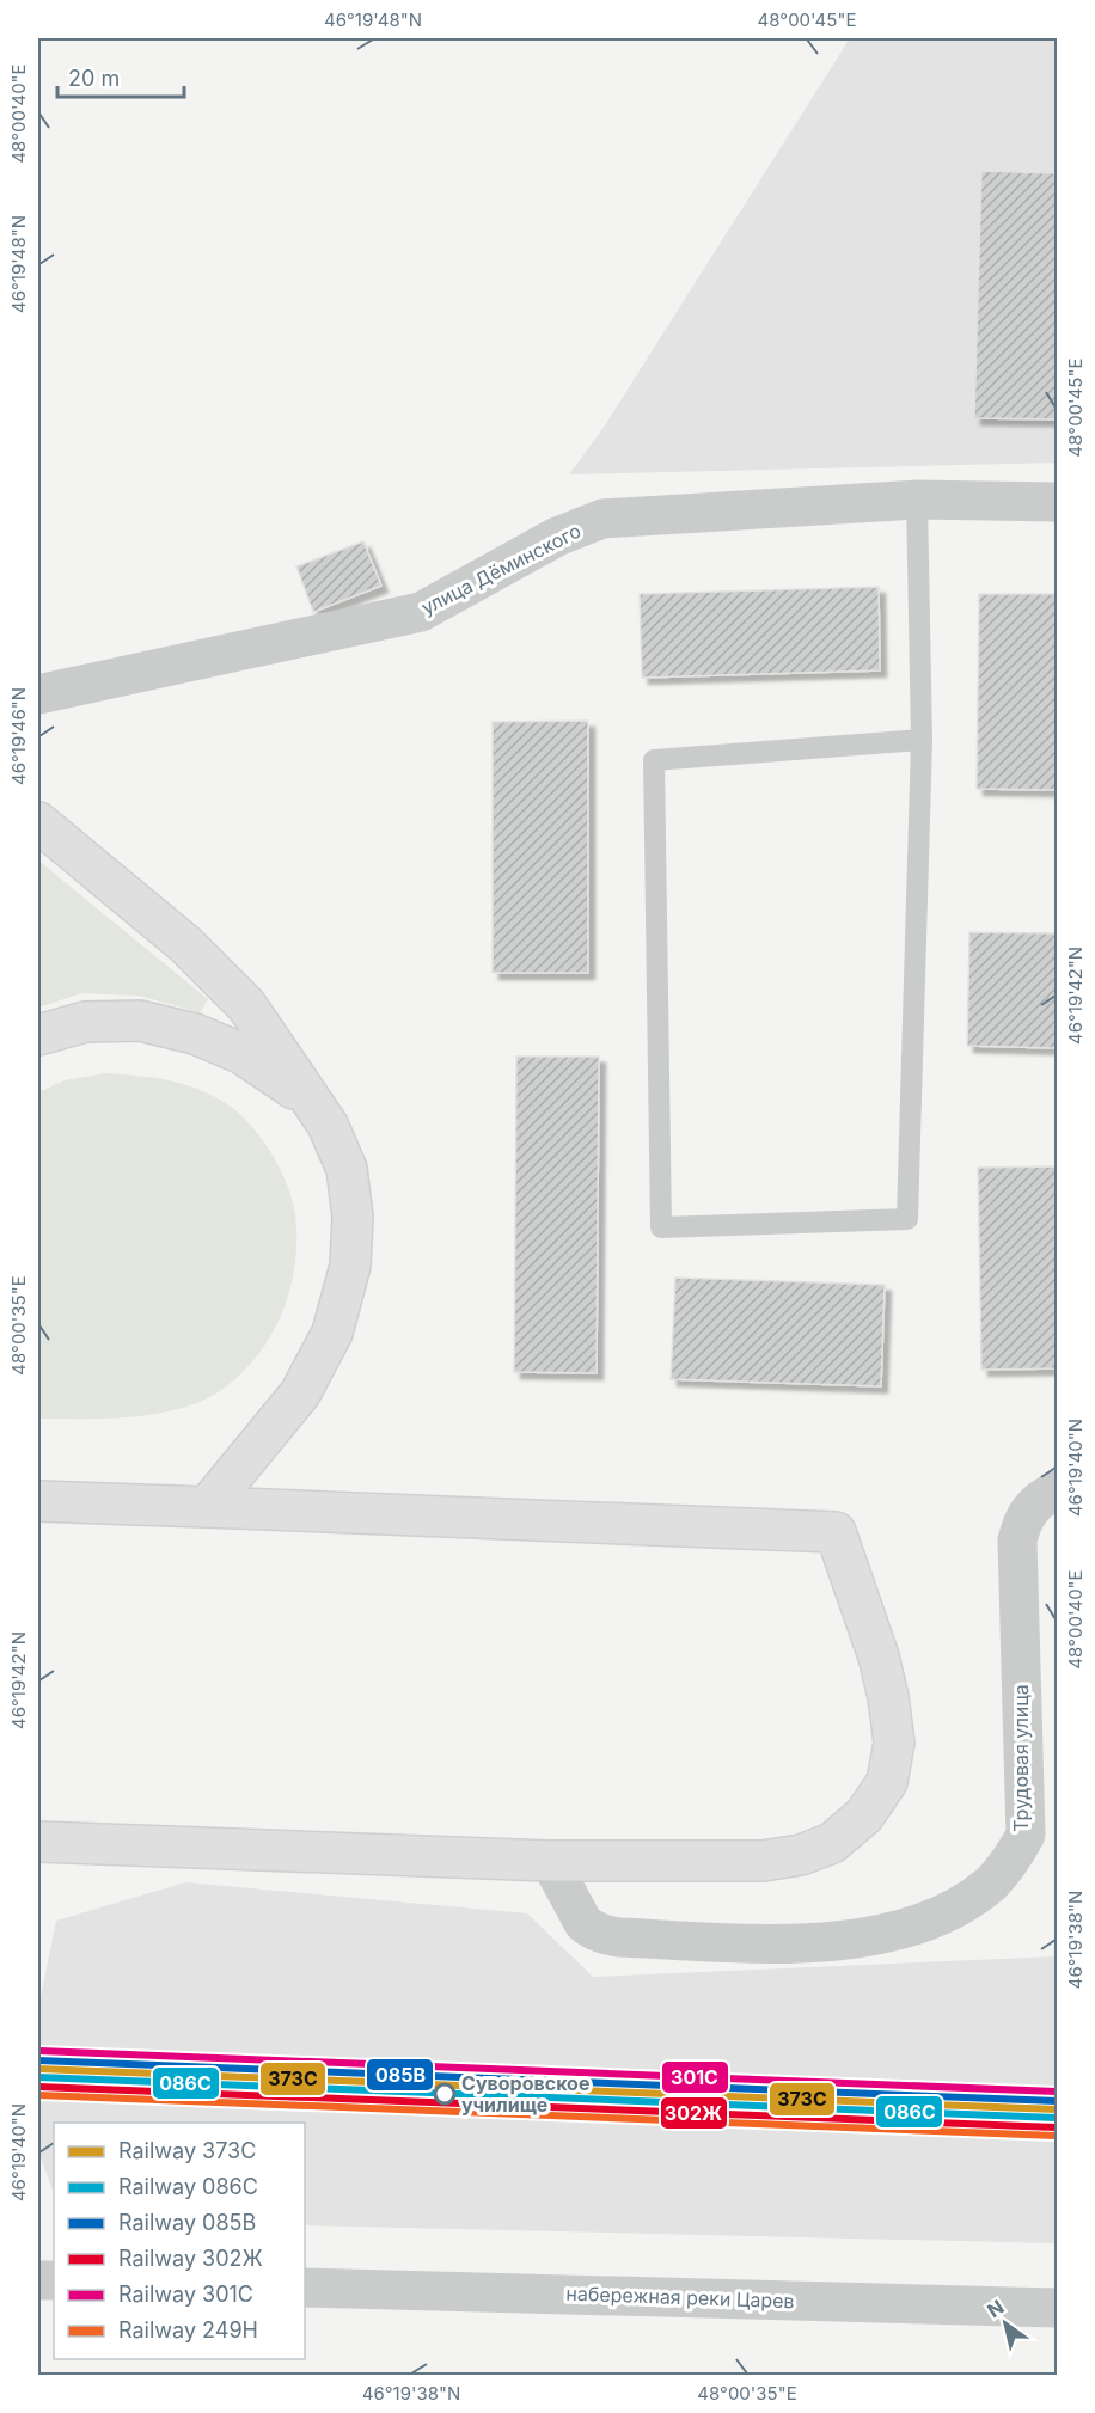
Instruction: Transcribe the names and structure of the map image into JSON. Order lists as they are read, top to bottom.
{
  "streets": {
    "street": ["улица Дёминского", "Трудовая улица", "набережная реки Царев"]
  },
  "places": ["Суворовское училище"],
  "lines": [
    "rail line 301С",
    "rail line 085В",
    "rail line 373C",
    "rail line 086С",
    "rail line 302Ж",
    "rail line 249Н"
  ],
  "legend": [
    "Railway 373C",
    "Railway 086С",
    "Railway 085В",
    "Railway 302Ж",
    "Railway 301С",
    "Railway 249Н"
  ],
  "scale_bar": "20 m",
  "north": "top left",
  "coordinates": [
    "46°19'48\"N",
    "48°00'45\"E",
    "48°00'40\"E",
    "46°19'46\"N",
    "46°19'42\"N",
    "48°00'35\"E",
    "46°19'40\"N",
    "46°19'38\"N"
  ]
}
